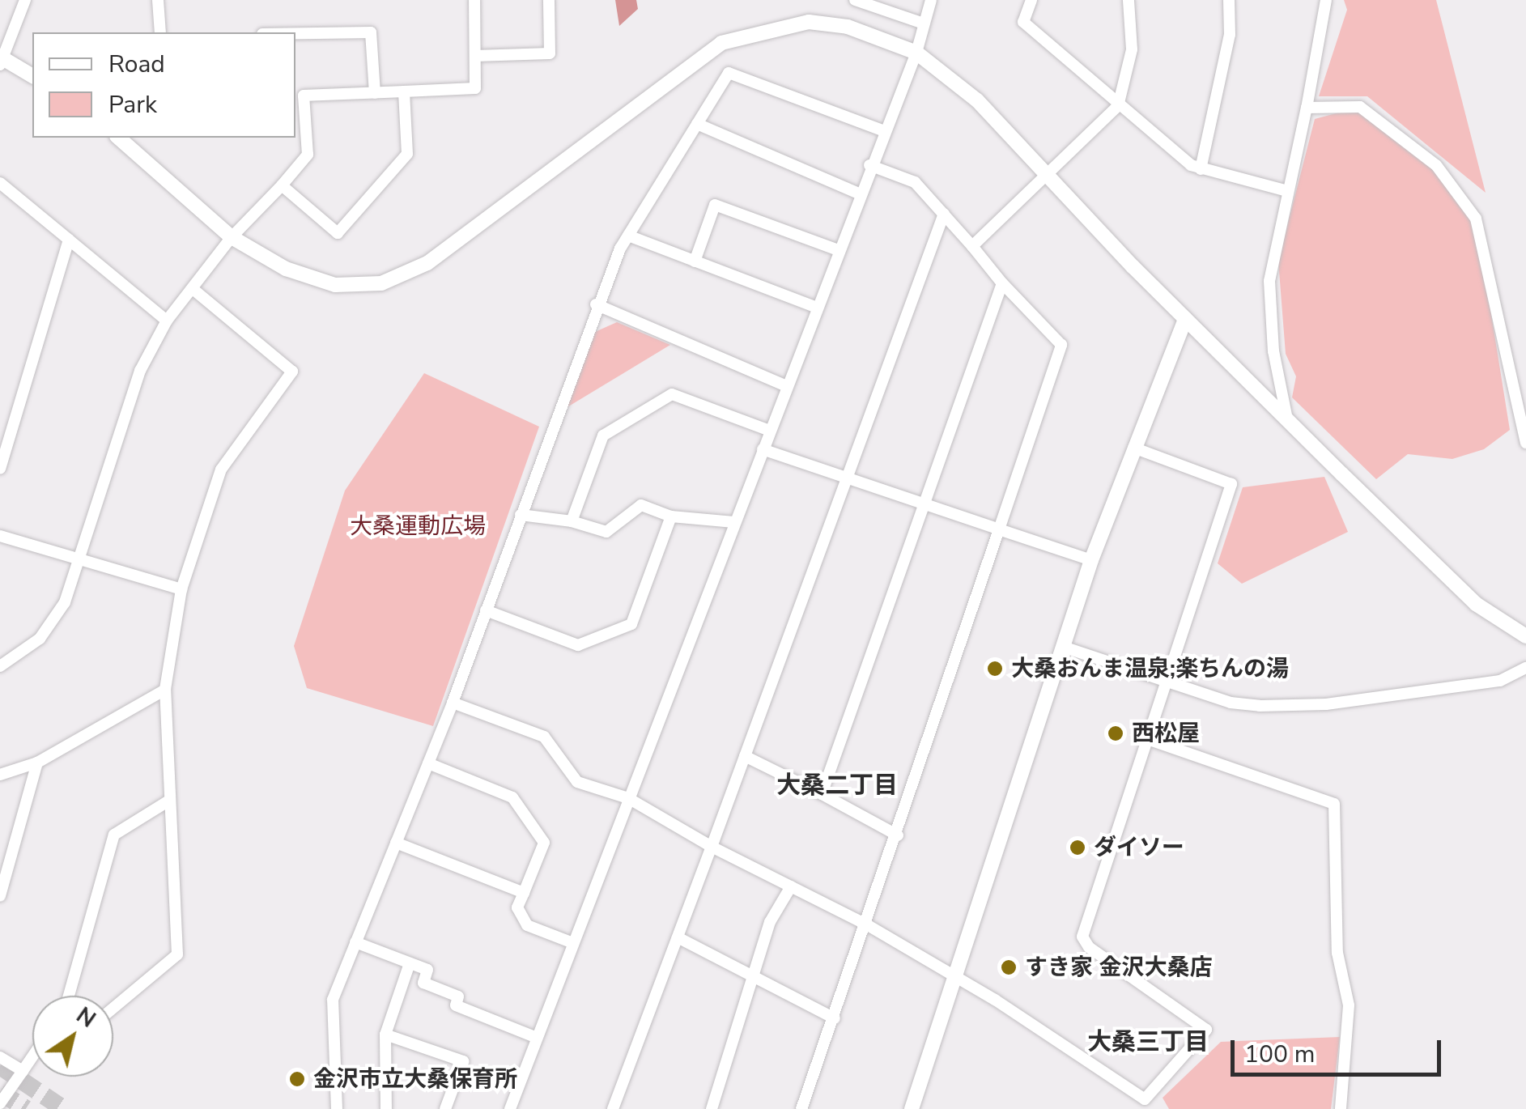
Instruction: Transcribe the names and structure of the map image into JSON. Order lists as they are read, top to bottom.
{
  "districts": ["大桑二丁目", "大桑三丁目"],
  "parks": ["大桑運動広場"],
  "places": [
    "大桑おんま温泉;楽ちんの湯",
    "西松屋",
    "ダイソー",
    "すき家 金沢大桑店",
    "金沢市立大桑保育所"
  ],
  "legend": ["Road", "Park"],
  "scale_bar": "100 m",
  "north": "top right"
}
